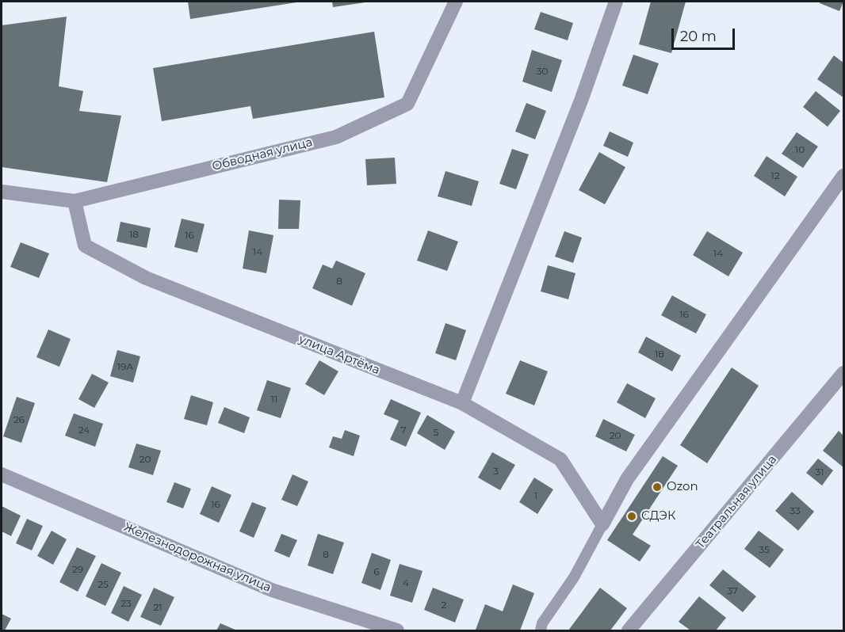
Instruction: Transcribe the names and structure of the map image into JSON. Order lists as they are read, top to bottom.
{
  "streets": {
    "street": [
      "Обводная улица",
      "улица Артёма",
      "Театральная улица",
      "Железнодорожная улица"
    ]
  },
  "crossings": [
    ["Обводная улица", "улица Артёма"]
  ],
  "places": ["Ozon", "СДЭК"],
  "house_numbers": [
    "30",
    "10",
    "12",
    "18",
    "16",
    "14",
    "14",
    "8",
    "16",
    "18",
    "19А",
    "11",
    "26",
    "24",
    "7",
    "5",
    "20",
    "20",
    "3",
    "31",
    "1",
    "16",
    "33",
    "35",
    "8",
    "29",
    "6",
    "4",
    "25",
    "37",
    "23",
    "2",
    "21"
  ],
  "scale_bar": "20 m"
}
